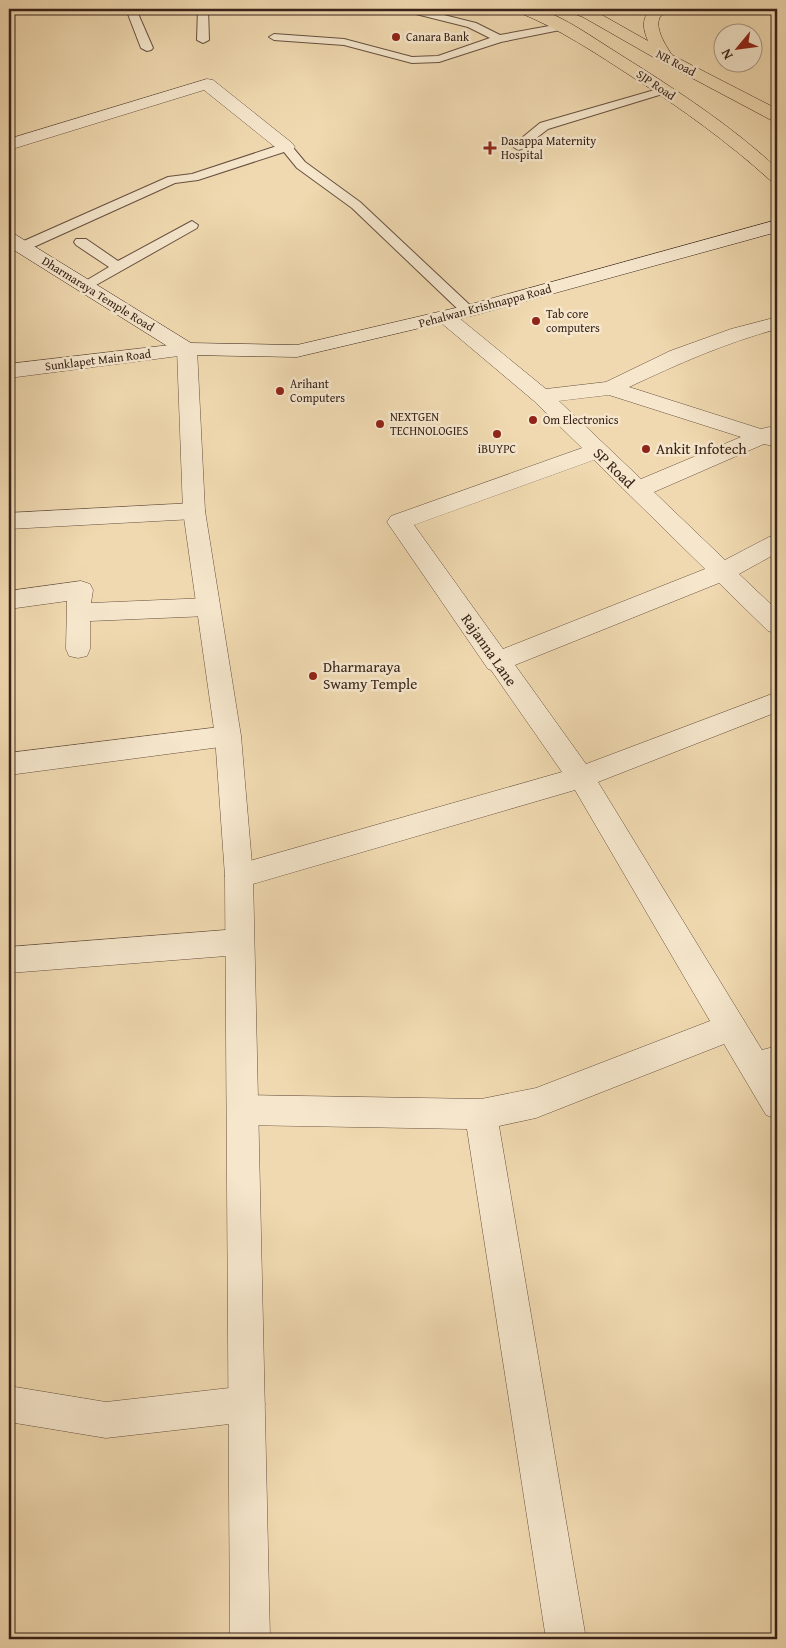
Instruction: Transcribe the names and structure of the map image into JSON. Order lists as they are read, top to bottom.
{
  "streets": {
    "main road": ["NR Road", "SJP Road"],
    "street": [
      "Dharmaraya Temple Road",
      "Pehalwan Krishnappa Road",
      "Sunklapet Main Road",
      "SP Road",
      "Rajanna Lane"
    ]
  },
  "crossings": [
    ["Dharmaraya Temple Road", "Pehalwan Krishnappa Road"],
    ["Dharmaraya Temple Road", "Sunklapet Main Road"],
    ["Pehalwan Krishnappa Road", "Sunklapet Main Road"],
    ["Pehalwan Krishnappa Road", "SP Road"],
    ["SP Road", "Rajanna Lane"]
  ],
  "places": {
    "other": [
      "Canara Bank",
      "Tab core computers",
      "Arihant Computers",
      "Om Electronics",
      "NEXTGEN TECHNOLOGIES",
      "iBUYPC",
      "Ankit Infotech",
      "Dharmaraya Swamy Temple"
    ],
    "health": ["Dasappa Maternity Hospital"]
  },
  "north": "bottom left"
}
